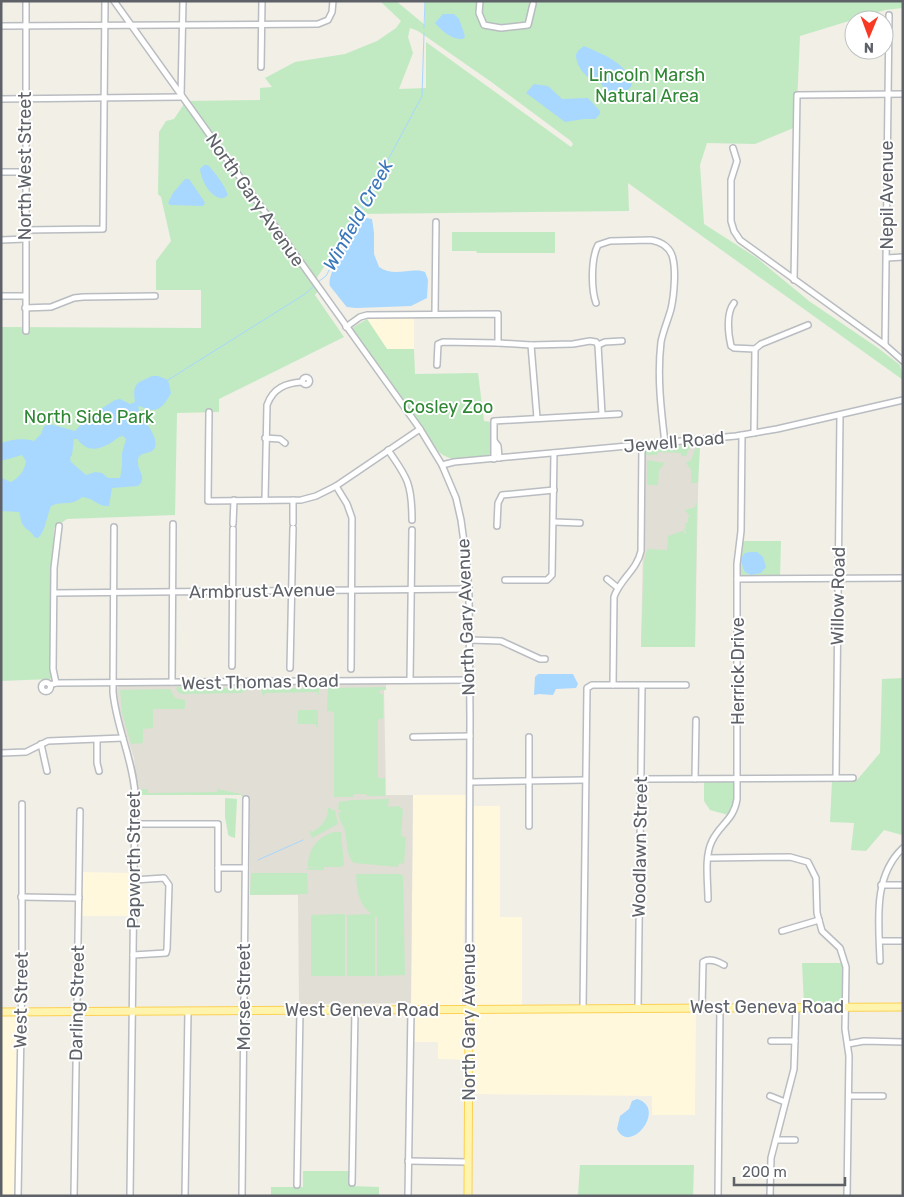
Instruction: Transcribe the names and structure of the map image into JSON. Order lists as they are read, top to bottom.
{
  "streets": {
    "main road": ["North Gary Avenue", "West Geneva Road"],
    "street": [
      "North West Street",
      "Nepil Avenue",
      "Jewell Road",
      "Armbrust Avenue",
      "Willow Road",
      "Herrick Drive",
      "West Thomas Road",
      "Woodlawn Street",
      "Papworth Street",
      "Morse Street",
      "West Street",
      "Darling Street"
    ]
  },
  "crossings": [
    ["North Gary Avenue", "Jewell Road"],
    ["North Gary Avenue", "Armbrust Avenue"],
    ["North Gary Avenue", "West Thomas Road"],
    ["North Gary Avenue", "West Geneva Road"],
    ["Jewell Road", "Willow Road"],
    ["Jewell Road", "Herrick Drive"],
    ["Armbrust Avenue", "West Thomas Road"],
    ["Armbrust Avenue", "Papworth Street"],
    ["West Thomas Road", "Papworth Street"],
    ["Woodlawn Street", "West Geneva Road"],
    ["Papworth Street", "West Geneva Road"],
    ["Morse Street", "West Geneva Road"],
    ["West Street", "West Geneva Road"],
    ["Darling Street", "West Geneva Road"]
  ],
  "water": ["Winfield Creek"],
  "parks": ["Lincoln Marsh Natural Area", "Cosley Zoo", "North Side Park"],
  "scale_bar": "200 m",
  "north": "bottom"
}
